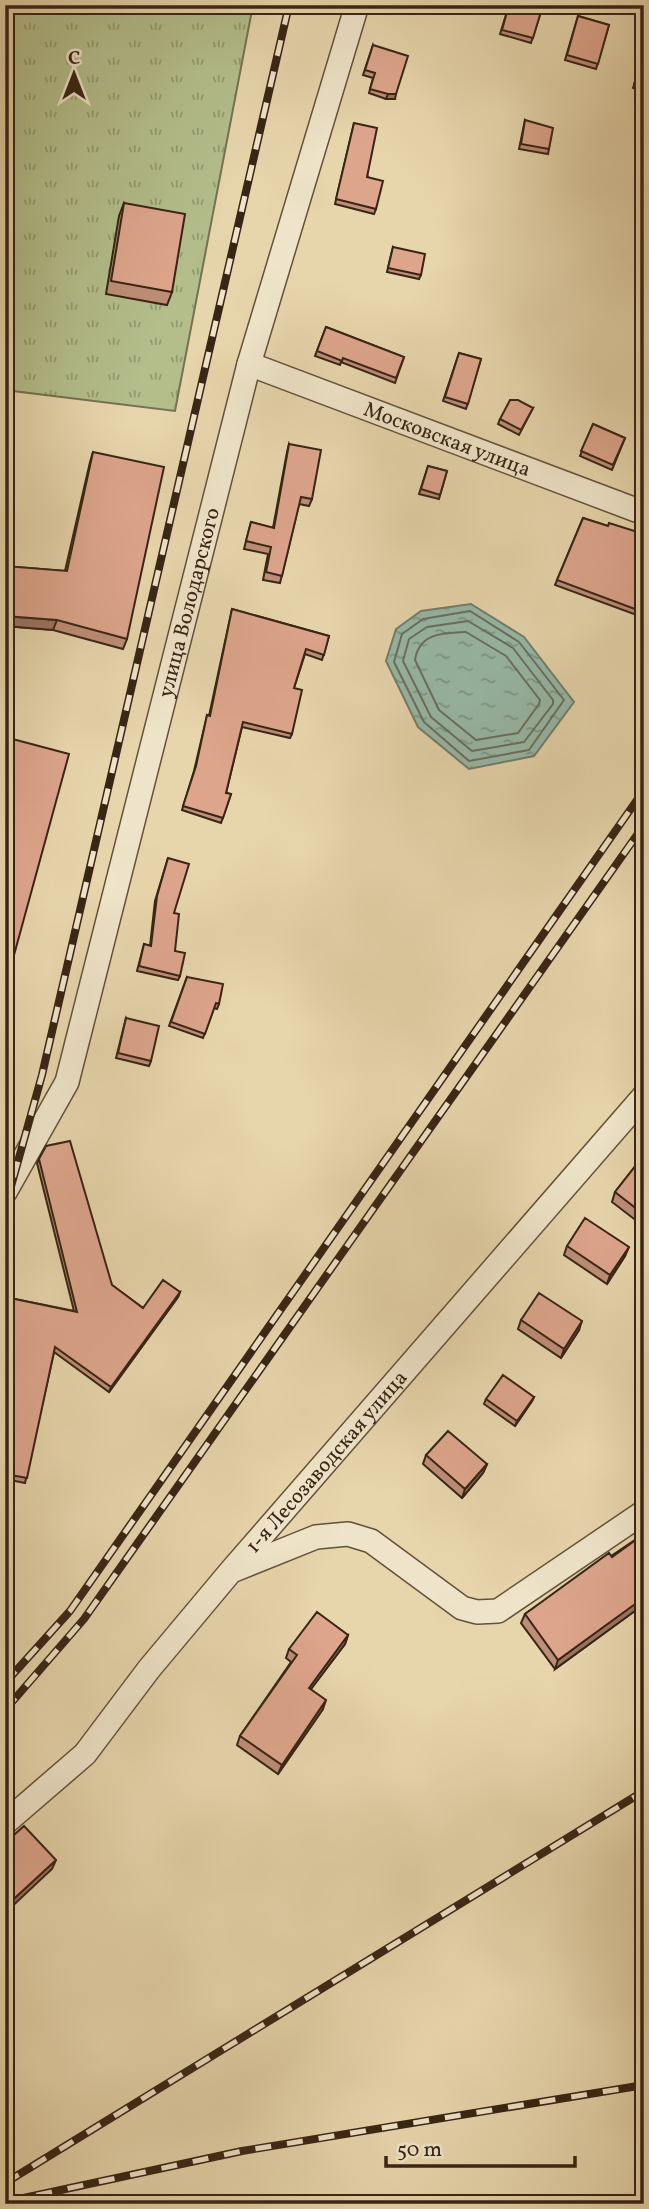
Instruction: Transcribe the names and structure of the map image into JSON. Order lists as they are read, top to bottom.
{
  "streets": {
    "street": ["Московская улица", "улица Володарского", "1-я Лесозаводская улица"]
  },
  "crossings": [
    ["Московская улица", "улица Володарского"]
  ],
  "scale_bar": "50 m",
  "north": "top"
}
